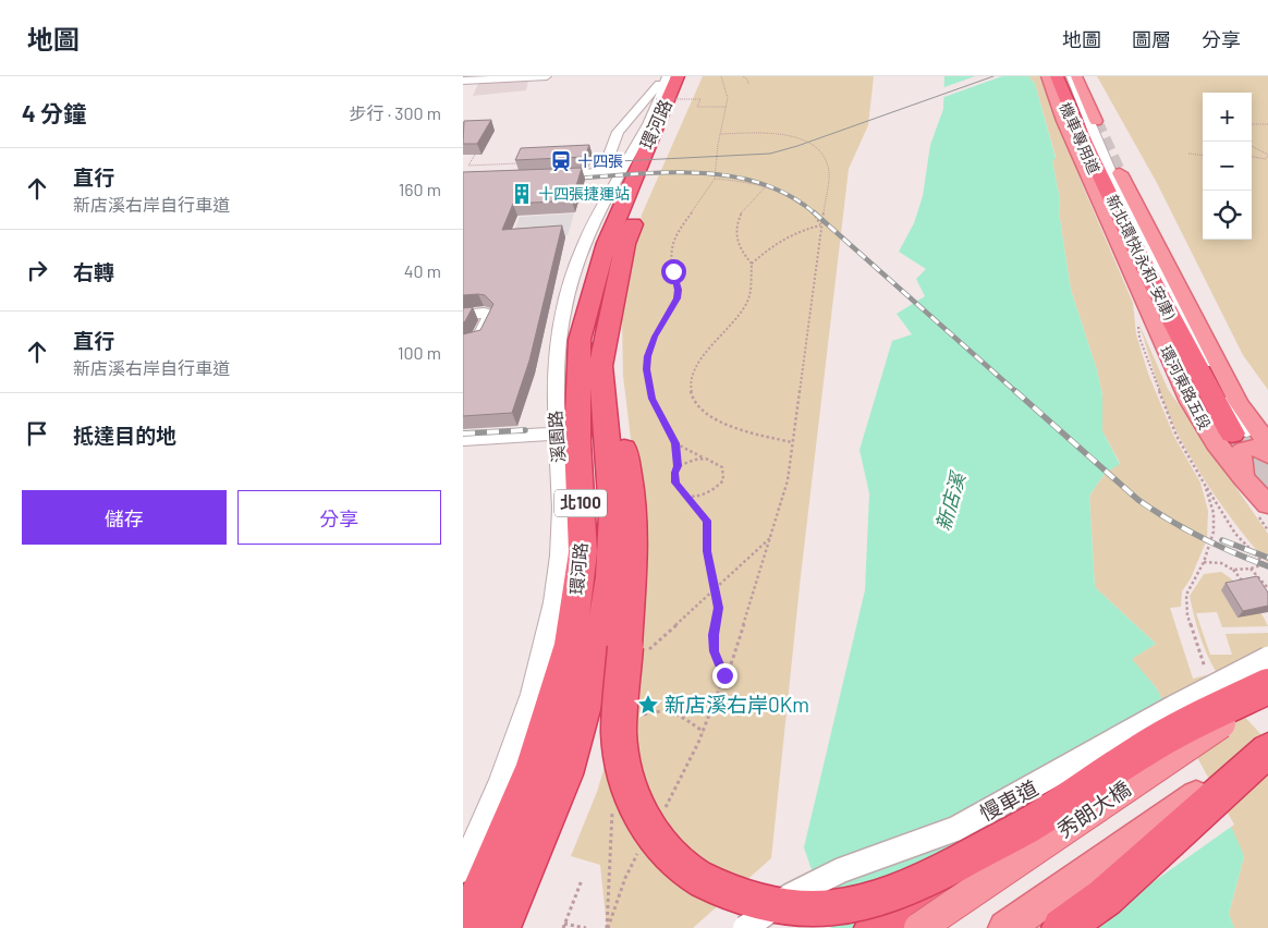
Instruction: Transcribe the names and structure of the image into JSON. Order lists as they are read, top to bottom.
{
  "streets": {
    "highway": ["環河路", "新北環快(永和-安康)", "北100"],
    "main road": ["環河東路五段", "秀朗大橋"],
    "street": ["機車專用道", "溪園路", "慢車道"]
  },
  "crossings": [
    ["機車專用道", "新北環快(永和-安康)"]
  ],
  "water": ["新店溪"],
  "places": {
    "station": ["十四張"],
    "building": ["十四張捷運站"],
    "place": ["新店溪右岸0Km"]
  },
  "page": {
    "header": "地圖",
    "nav": ["地圖", "圖層", "分享"],
    "heading": ["4 分鐘", "步行 · 300 m"],
    "map_buttons": ["+", "−"],
    "list": [
      ["直行", "新店溪右岸自行車道", "160 m"],
      ["右轉", "40 m"],
      ["直行", "新店溪右岸自行車道", "100 m"],
      "抵達目的地"
    ],
    "buttons": ["儲存", "分享"]
  }
}
